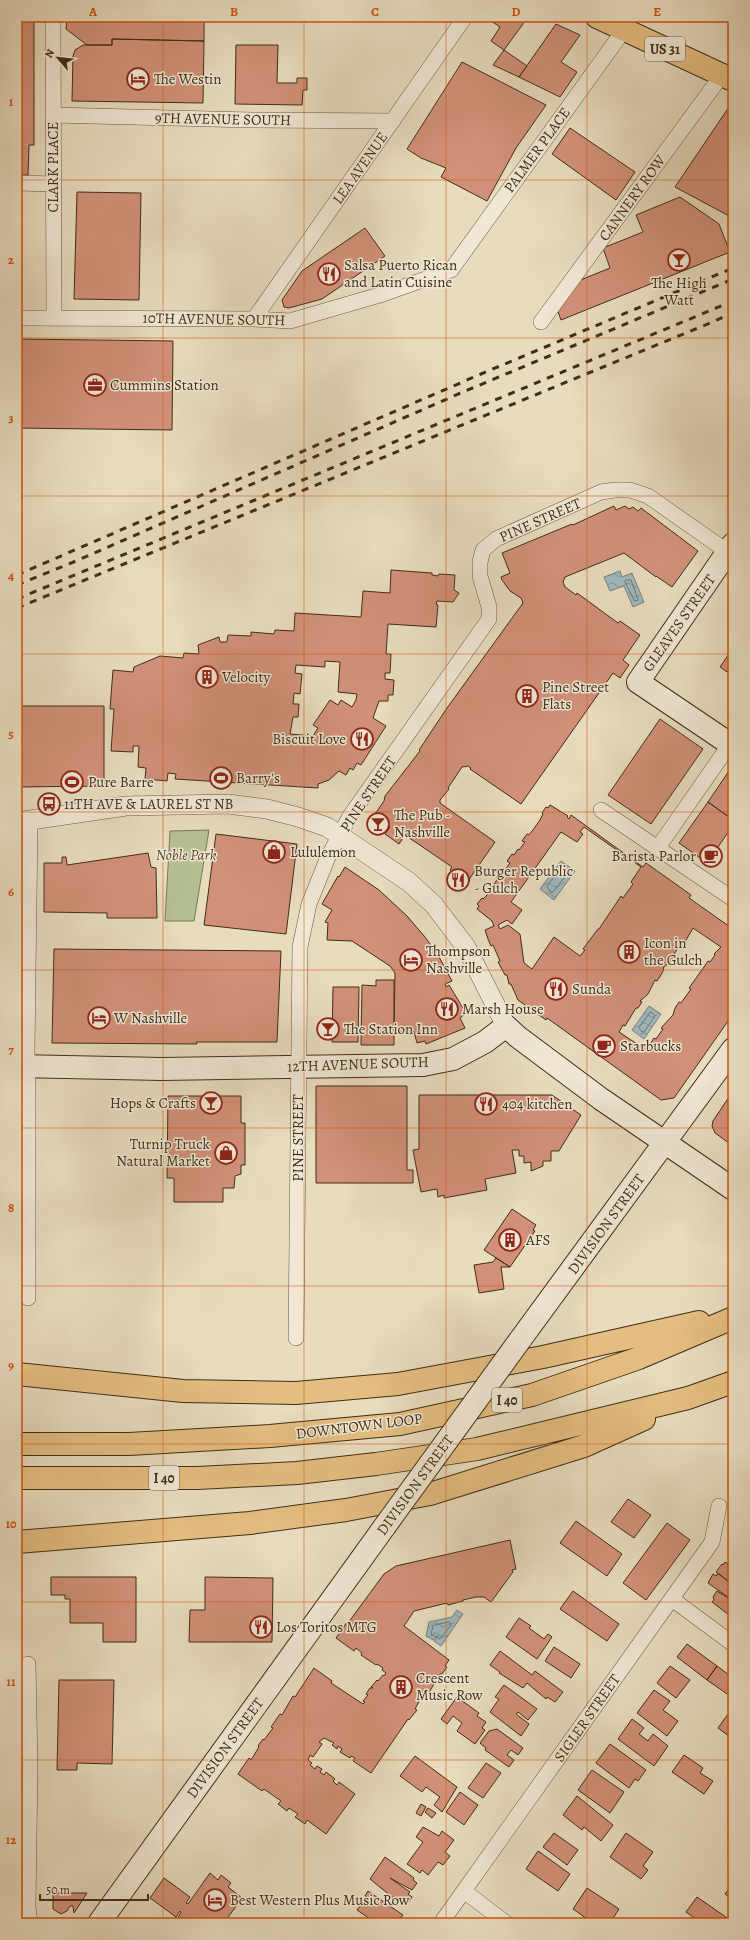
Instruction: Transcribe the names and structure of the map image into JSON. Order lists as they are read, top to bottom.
{
  "streets": {
    "main road": [
      "US 31",
      "GLEAVES STREET",
      "12TH AVENUE SOUTH",
      "DIVISION STREET",
      "I 40",
      "DOWNTOWN LOOP"
    ],
    "street": [
      "9TH AVENUE SOUTH",
      "PALMER PLACE",
      "CLARK PLACE",
      "LEA AVENUE",
      "CANNERY ROW",
      "10TH AVENUE SOUTH",
      "PINE STREET",
      "SIGLER STREET"
    ]
  },
  "crossings": [
    ["US 31", "PALMER PLACE"],
    ["US 31", "CANNERY ROW"],
    ["9TH AVENUE SOUTH", "CLARK PLACE"],
    ["9TH AVENUE SOUTH", "LEA AVENUE"],
    ["PALMER PLACE", "10TH AVENUE SOUTH"],
    ["CLARK PLACE", "10TH AVENUE SOUTH"],
    ["LEA AVENUE", "10TH AVENUE SOUTH"],
    ["PINE STREET", "GLEAVES STREET"],
    ["PINE STREET", "12TH AVENUE SOUTH"]
  ],
  "parks": ["Noble Park"],
  "places": {
    "hotel": [
      "The Westin",
      "Thompson Nashville",
      "W Nashville",
      "Best Western Plus Music Row"
    ],
    "bar": [
      "The High Watt",
      "The Pub - Nashville",
      "The Station Inn",
      "Hops & Crafts"
    ],
    "restaurant": [
      "Salsa Puerto Rican and Latin Cuisine",
      "Biscuit Love",
      "Burger Republic - Gulch",
      "Sunda",
      "Marsh House",
      "404 kitchen",
      "Los Toritos MTG"
    ],
    "office": ["Cummins Station"],
    "building": [
      "Velocity",
      "Pine Street Flats",
      "Icon in the Gulch",
      "AFS",
      "Crescent Music Row"
    ],
    "sports": ["Barry's", "Pure Barre"],
    "bus stop": ["11TH AVE & LAUREL ST NB"],
    "shop": ["Lululemon", "Turnip Truck Natural Market"],
    "cafe": ["Barista Parlor", "Starbucks"]
  },
  "scale_bar": "50 m",
  "north": "top left",
  "grid": {
    "columns": [
      "A",
      "B",
      "C",
      "D",
      "E"
    ],
    "rows": [
      "1",
      "2",
      "3",
      "4",
      "5",
      "6",
      "7",
      "8",
      "9",
      "10",
      "11",
      "12"
    ]
  }
}
